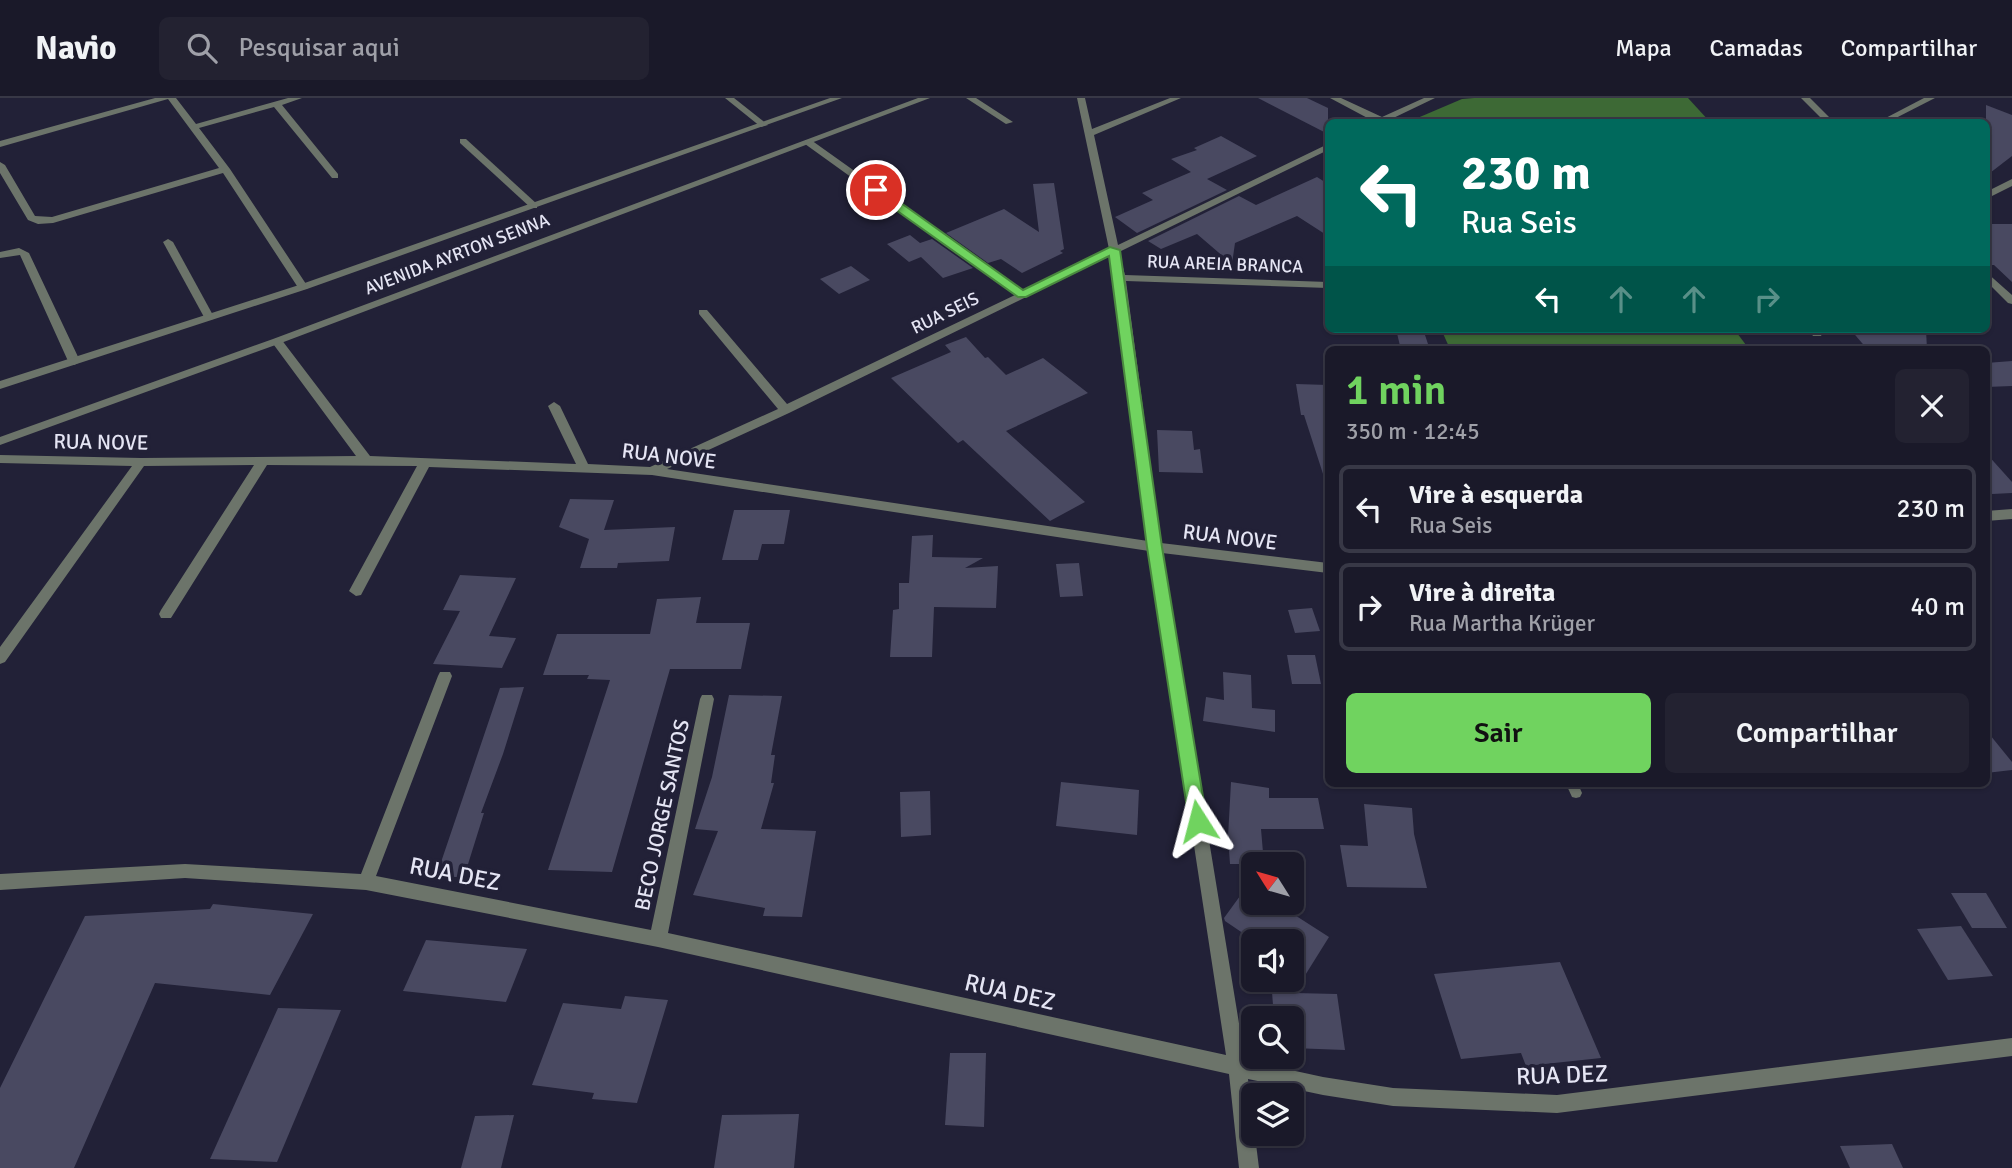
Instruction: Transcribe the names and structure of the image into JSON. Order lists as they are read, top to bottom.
{
  "streets": {
    "street": [
      "AVENIDA AYRTON SENNA",
      "RUA AREIA BRANCA",
      "RUA SEIS",
      "RUA NOVE",
      "BECO JORGE SANTOS",
      "RUA DEZ"
    ]
  },
  "crossings": [
    ["RUA SEIS", "RUA NOVE"],
    ["BECO JORGE SANTOS", "RUA DEZ"]
  ],
  "north": "top left",
  "page": {
    "header": "Navio",
    "search": "Pesquisar aqui",
    "nav": ["Mapa", "Camadas", "Compartilhar"],
    "turn": ["230 m", "Rua Seis"],
    "heading": ["1 min", "350 m · 12:45"],
    "list": [
      {
        "name": "Vire à esquerda",
        "note": "Rua Seis",
        "value": "230 m"
      },
      {
        "name": "Vire à direita",
        "note": "Rua Martha Krüger",
        "value": "40 m"
      }
    ],
    "buttons": ["Sair", "Compartilhar"]
  }
}
